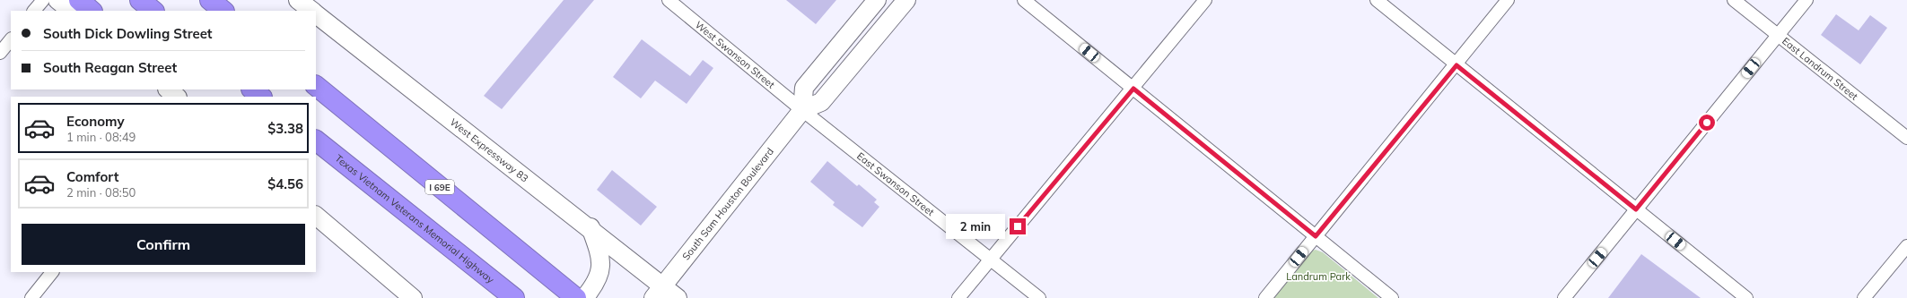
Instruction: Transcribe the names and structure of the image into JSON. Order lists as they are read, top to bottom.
{
  "streets": {
    "highway": ["I 69E", "Texas Vietnam Veterans Memorial Highway"],
    "main road": ["West Expressway 83", "South Sam Houston Boulevard"],
    "street": ["West Swanson Street", "East Landrum Street", "East Swanson Street"]
  },
  "crossings": [
    ["West Swanson Street", "East Swanson Street"],
    ["West Swanson Street", "South Sam Houston Boulevard"],
    ["West Expressway 83", "South Sam Houston Boulevard"],
    ["East Swanson Street", "South Sam Houston Boulevard"]
  ],
  "parks": ["Landrum Park"],
  "page": {
    "banner": ["South Dick Dowling Street", "South Reagan Street"],
    "list": [
      {
        "name": "Economy",
        "note": "1 min · 08:49",
        "value": "$3.38"
      },
      {
        "name": "Comfort",
        "note": "2 min · 08:50",
        "value": "$4.56"
      }
    ],
    "bubble": "2 min",
    "buttons": "Confirm"
  }
}
